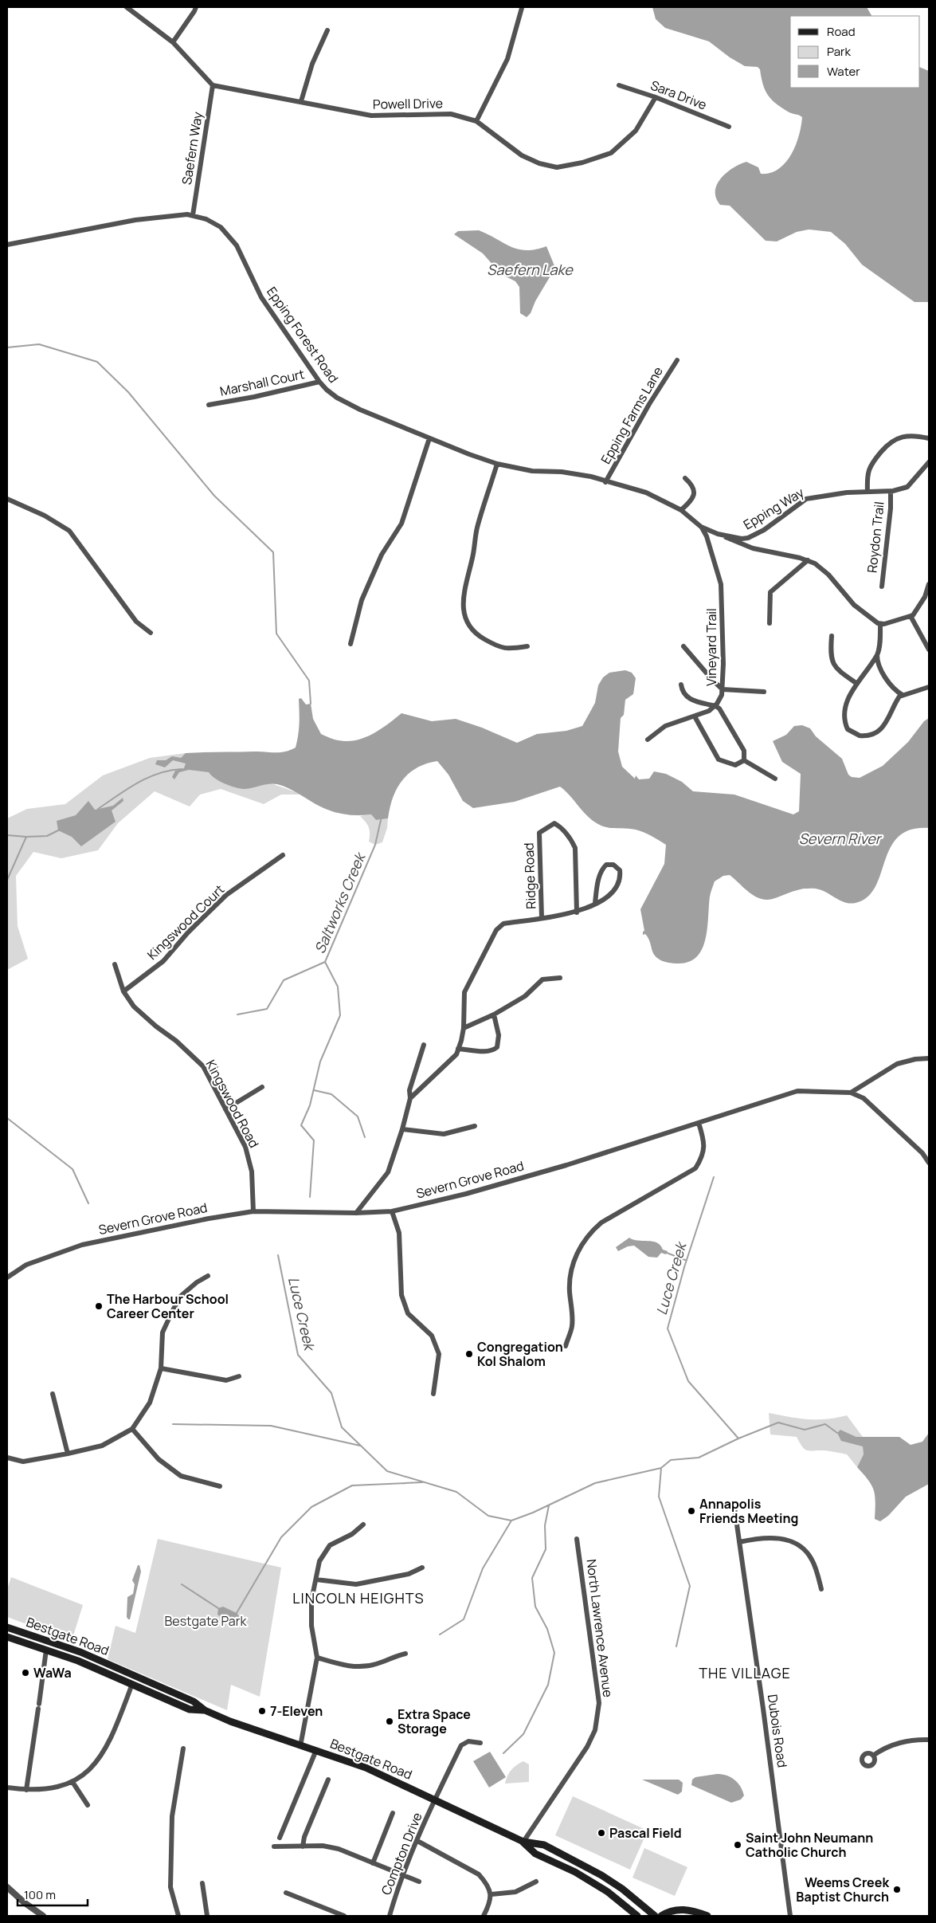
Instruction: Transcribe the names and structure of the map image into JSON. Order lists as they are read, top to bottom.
{
  "streets": {
    "main road": ["Bestgate Road"],
    "street": [
      "Sara Drive",
      "Powell Drive",
      "Saefern Way",
      "Epping Forest Road",
      "Marshall Court",
      "Epping Farms Lane",
      "Epping Way",
      "Roydon Trail",
      "Vineyard Trail",
      "Ridge Road",
      "Kingswood Court",
      "Kingswood Road",
      "Severn Grove Road",
      "North Lawrence Avenue",
      "Dubois Road",
      "Compton Drive"
    ]
  },
  "crossings": [
    ["Sara Drive", "Powell Drive"],
    ["Powell Drive", "Saefern Way"],
    ["Saefern Way", "Epping Forest Road"],
    ["Epping Forest Road", "Marshall Court"],
    ["Epping Forest Road", "Epping Farms Lane"],
    ["Epping Forest Road", "Epping Way"],
    ["Epping Farms Lane", "Epping Way"],
    ["Epping Way", "Roydon Trail"],
    ["Epping Way", "Vineyard Trail"],
    ["Kingswood Court", "Kingswood Road"],
    ["Kingswood Road", "Severn Grove Road"],
    ["North Lawrence Avenue", "Bestgate Road"],
    ["Bestgate Road", "Compton Drive"]
  ],
  "districts": ["LINCOLN HEIGHTS", "THE VILLAGE"],
  "water": [
    "Saefern Lake",
    "Severn River",
    "Saltworks Creek",
    "Luce Creek"
  ],
  "parks": ["Bestgate Park"],
  "places": [
    "The Harbour School Career Center",
    "Congregation Kol Shalom",
    "Annapolis Friends Meeting",
    "WaWa",
    "7-Eleven",
    "Extra Space Storage",
    "Pascal Field",
    "Saint John Neumann Catholic Church",
    "Weems Creek Baptist Church"
  ],
  "legend": ["Road", "Park", "Water"],
  "scale_bar": "100 m"
}
